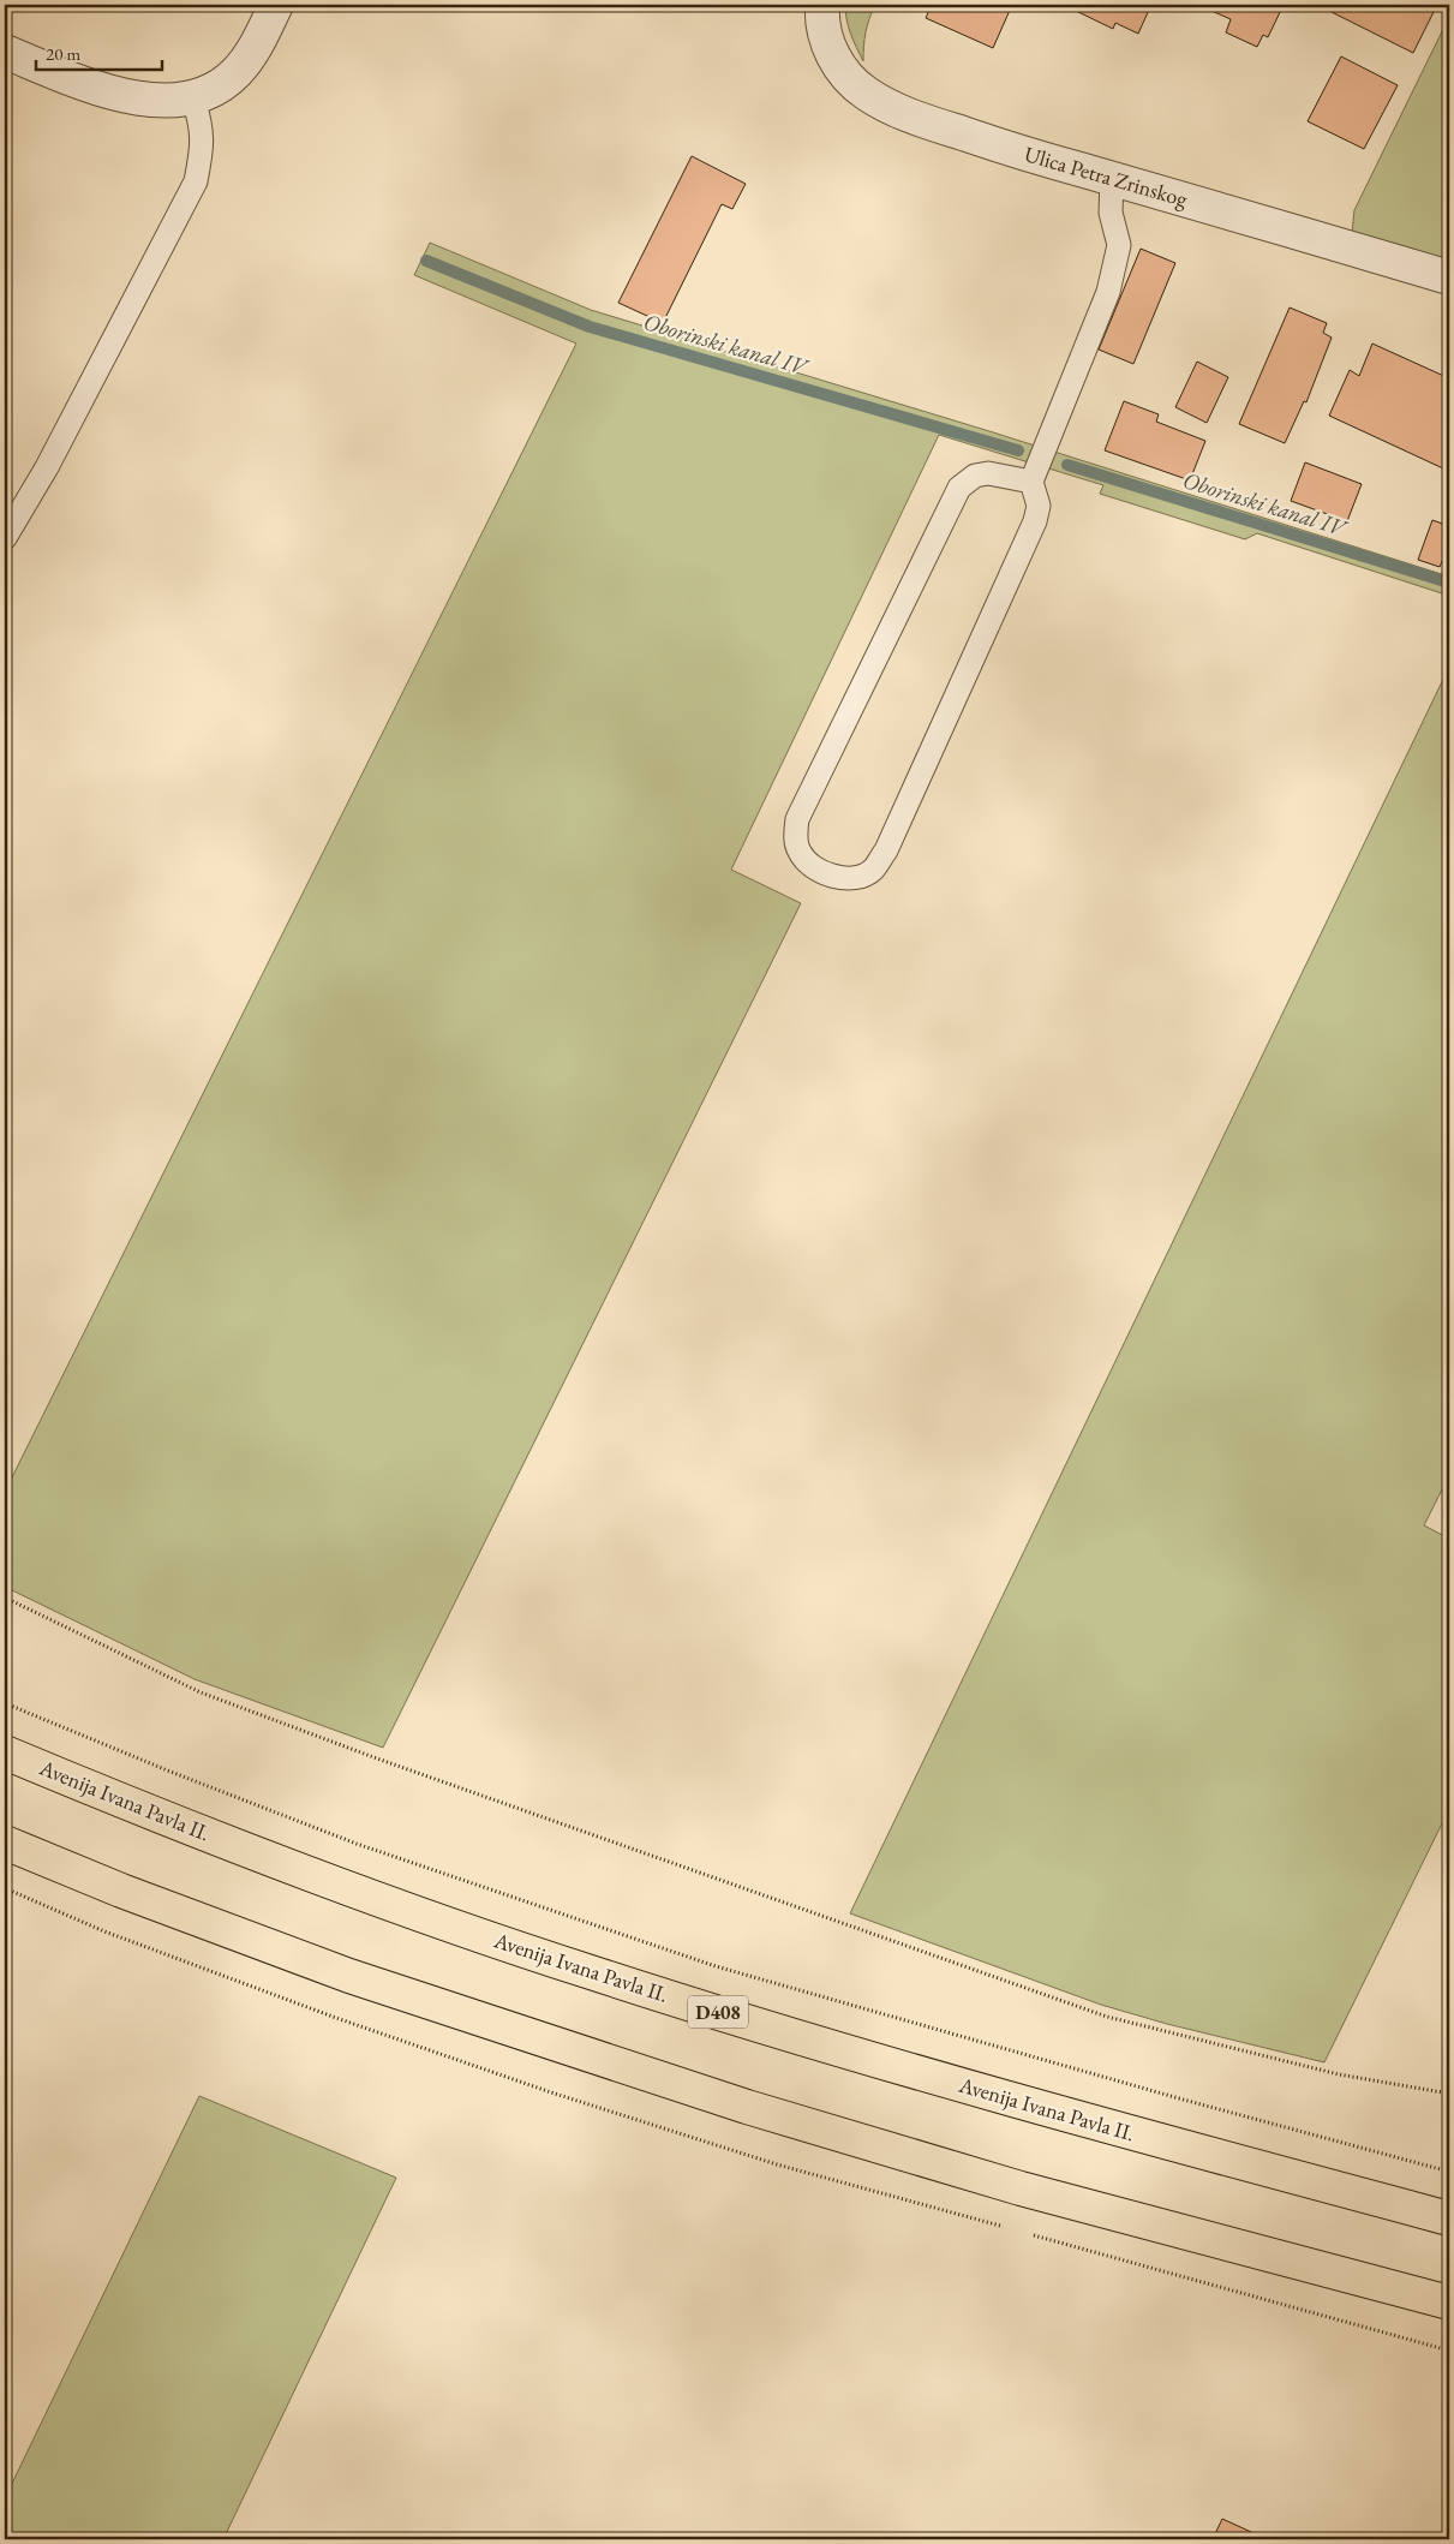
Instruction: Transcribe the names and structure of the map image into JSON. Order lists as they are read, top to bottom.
{
  "streets": {
    "main road": ["Avenija Ivana Pavla II.", "D408"],
    "street": ["Ulica Petra Zrinskog"]
  },
  "water": ["Oborinski kanal IV"],
  "scale_bar": "20 m"
}
